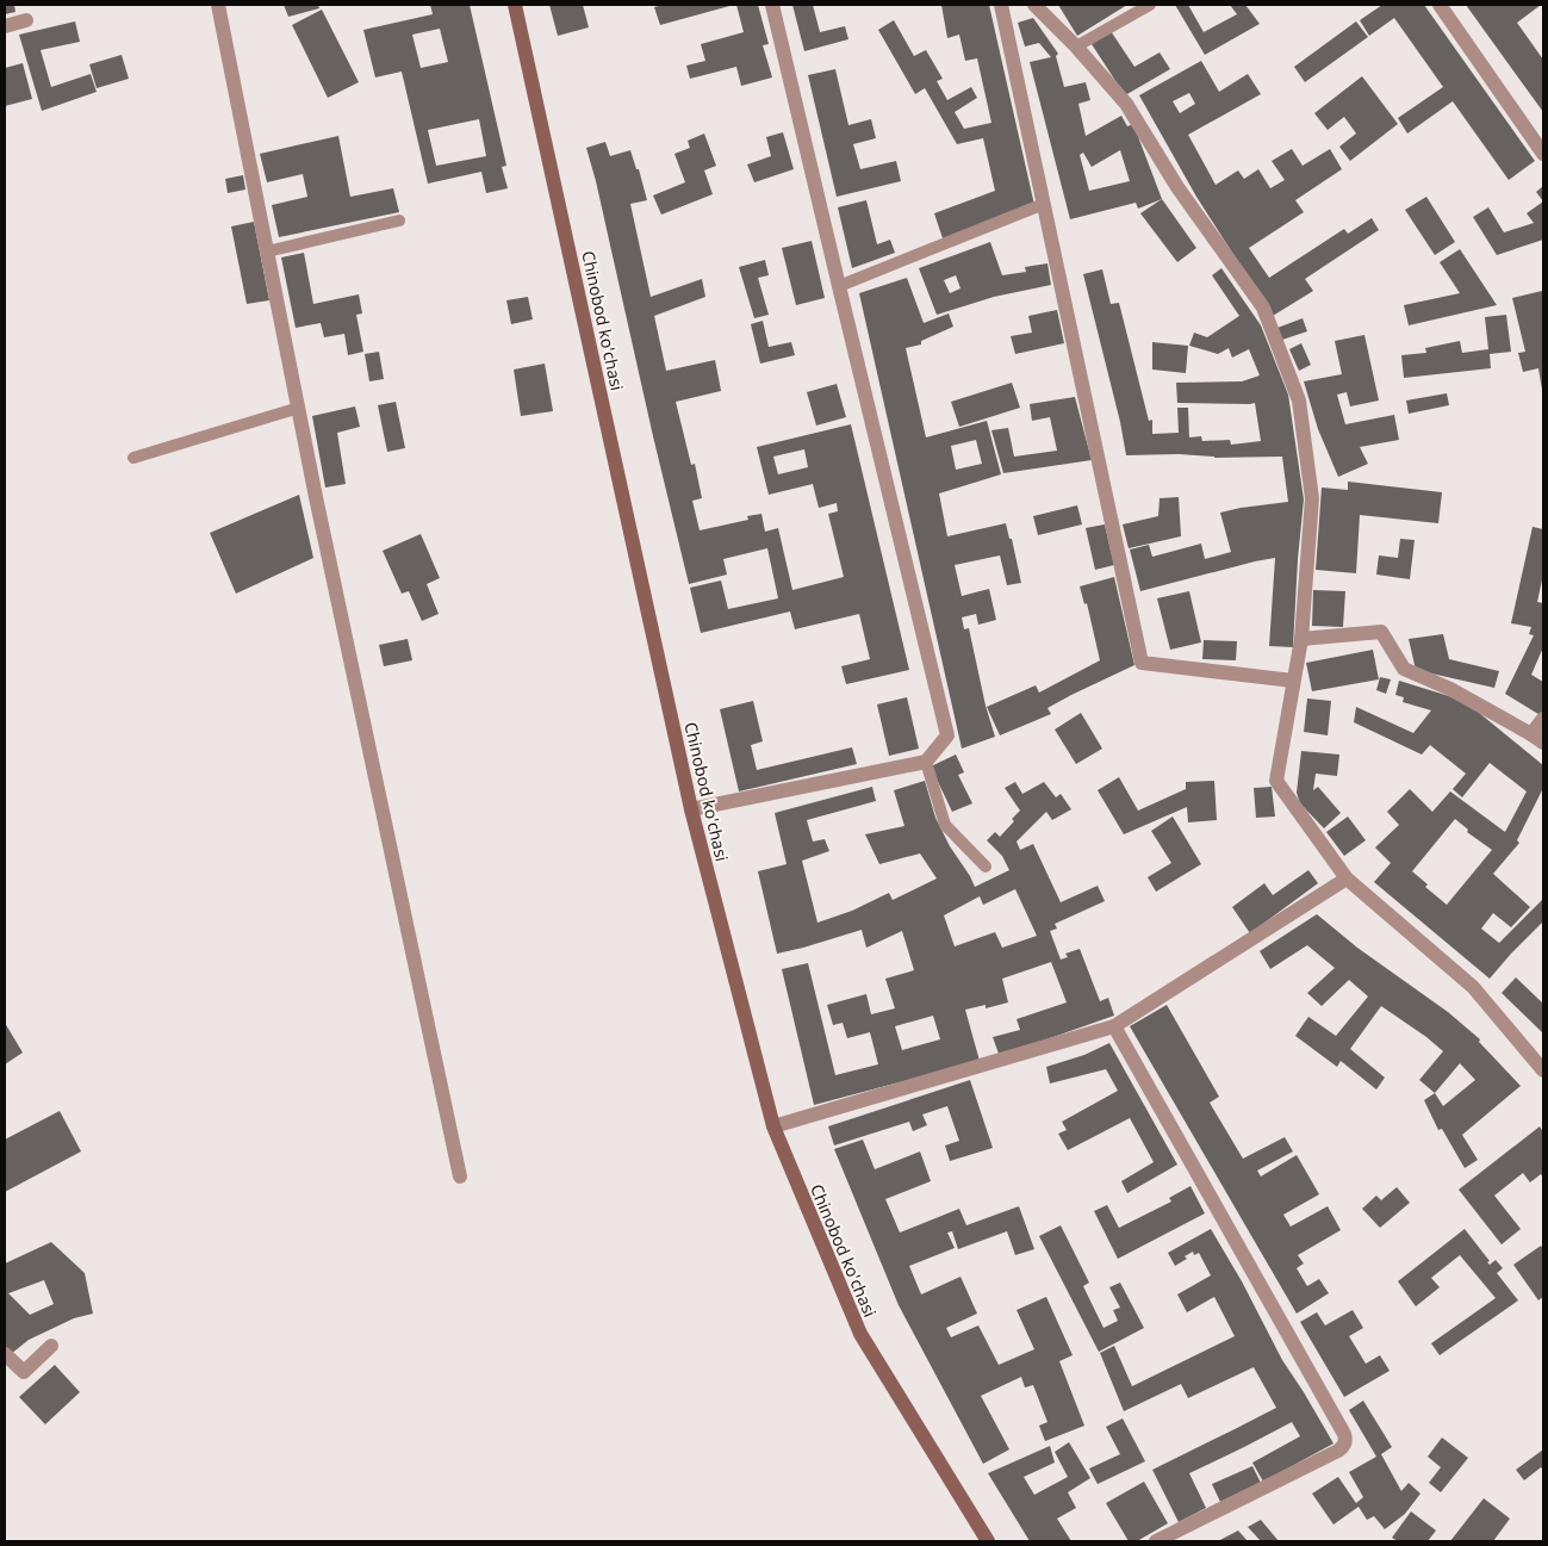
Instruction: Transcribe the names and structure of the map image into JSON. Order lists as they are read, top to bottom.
{
  "streets": {
    "street": ["Chinobod ko'chasi"]
  }
}
